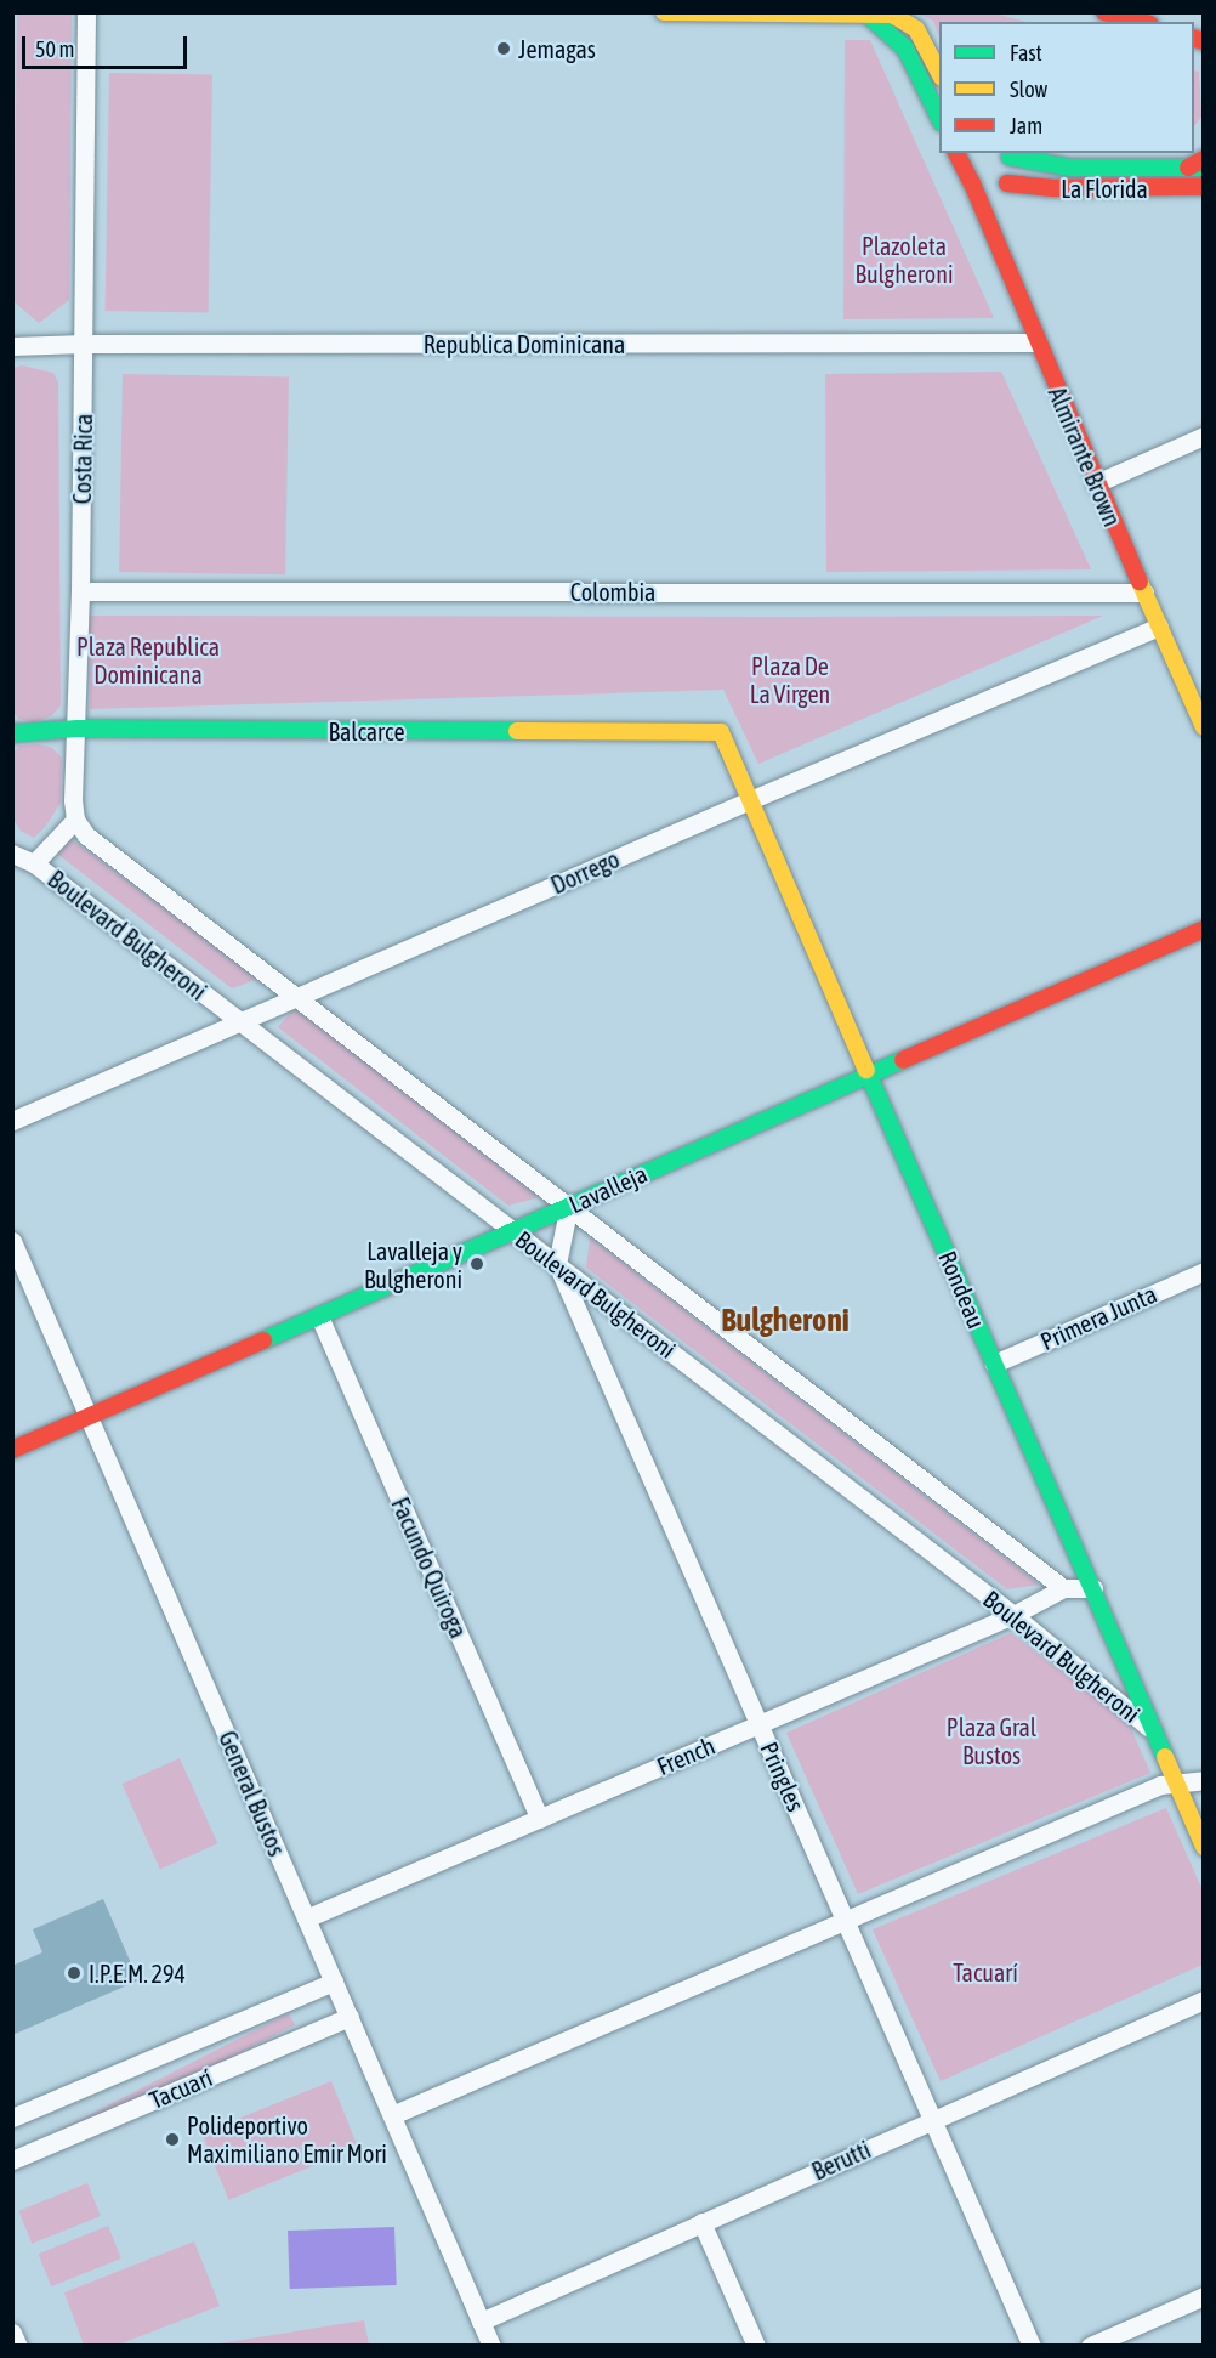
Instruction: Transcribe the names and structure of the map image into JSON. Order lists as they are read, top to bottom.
{
  "streets": {
    "main road": [
      "La Florida",
      "Almirante Brown",
      "Balcarce",
      "Lavalleja",
      "Rondeau"
    ],
    "street": [
      "Republica Dominicana",
      "Costa Rica",
      "Colombia",
      "Dorrego",
      "Boulevard Bulgheroni",
      "Primera Junta",
      "Facundo Quiroga",
      "French",
      "Pringles",
      "General Bustos",
      "Tacuarí",
      "Berutti"
    ]
  },
  "crossings": [
    ["Republica Dominicana", "Almirante Brown"],
    ["Republica Dominicana", "Costa Rica"],
    ["Almirante Brown", "Colombia"],
    ["Almirante Brown", "Dorrego"],
    ["Costa Rica", "Colombia"],
    ["Costa Rica", "Balcarce"],
    ["Balcarce", "Rondeau"],
    ["Dorrego", "Boulevard Bulgheroni"],
    ["Dorrego", "Rondeau"],
    ["Boulevard Bulgheroni", "Lavalleja"],
    ["Boulevard Bulgheroni", "Rondeau"],
    ["Boulevard Bulgheroni", "French"],
    ["Boulevard Bulgheroni", "Pringles"],
    ["Lavalleja", "Rondeau"],
    ["Lavalleja", "Facundo Quiroga"],
    ["Lavalleja", "General Bustos"],
    ["Rondeau", "Primera Junta"],
    ["Facundo Quiroga", "French"],
    ["French", "Pringles"],
    ["French", "General Bustos"],
    ["Pringles", "Berutti"],
    ["General Bustos", "Tacuarí"],
    ["General Bustos", "Berutti"]
  ],
  "districts": ["Bulgheroni"],
  "parks": [
    "Plazoleta Bulgheroni",
    "Plaza Republica Dominicana",
    "Plaza De La Virgen",
    "Plaza Gral Bustos",
    "Tacuarí"
  ],
  "places": [
    "Jemagas",
    "Lavalleja y Bulgheroni",
    "I.P.E.M. 294",
    "Polideportivo Maximiliano Emir Mori"
  ],
  "legend": ["Fast", "Slow", "Jam"],
  "scale_bar": "50 m"
}
